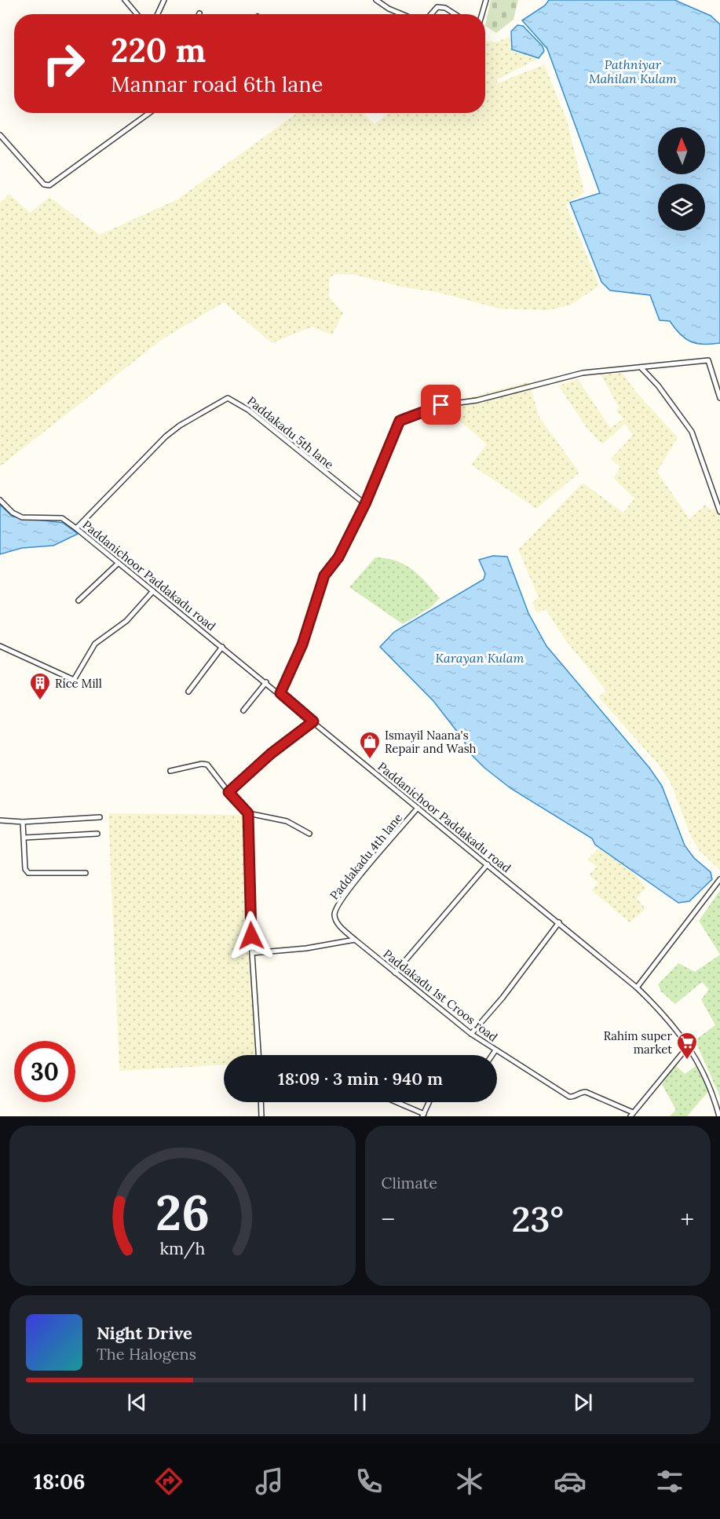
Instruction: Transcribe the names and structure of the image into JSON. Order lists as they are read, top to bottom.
{
  "streets": {
    "street": [
      "Paddakadu 5th lane",
      "Paddanichoor Paddakadu road",
      "Paddakadu 4th lane",
      "Paddakadu 1st Croos road"
    ]
  },
  "crossings": [
    ["Paddakadu 5th lane", "Paddanichoor Paddakadu road"],
    ["Paddanichoor Paddakadu road", "Paddakadu 4th lane"],
    ["Paddakadu 4th lane", "Paddakadu 1st Croos road"]
  ],
  "water": ["Pathniyar Mahilan Kulam", "Karayan Kulam"],
  "places": {
    "building": ["Rice Mill"],
    "shop": ["Ismayil Naana's Repair and Wash"],
    "supermarket": ["Rahim super market"]
  },
  "north": "top",
  "page": {
    "turn": ["220 m", "Mannar road 6th lane"],
    "limit": "30",
    "trip": "18:09 · 3 min · 940 m",
    "tile": "Climate",
    "heat": ["−", "23°", "+"],
    "song": ["Night Drive", "The Halogens"],
    "tabs": "18:06",
    "gauge": ["26", "km/h"]
  }
}
